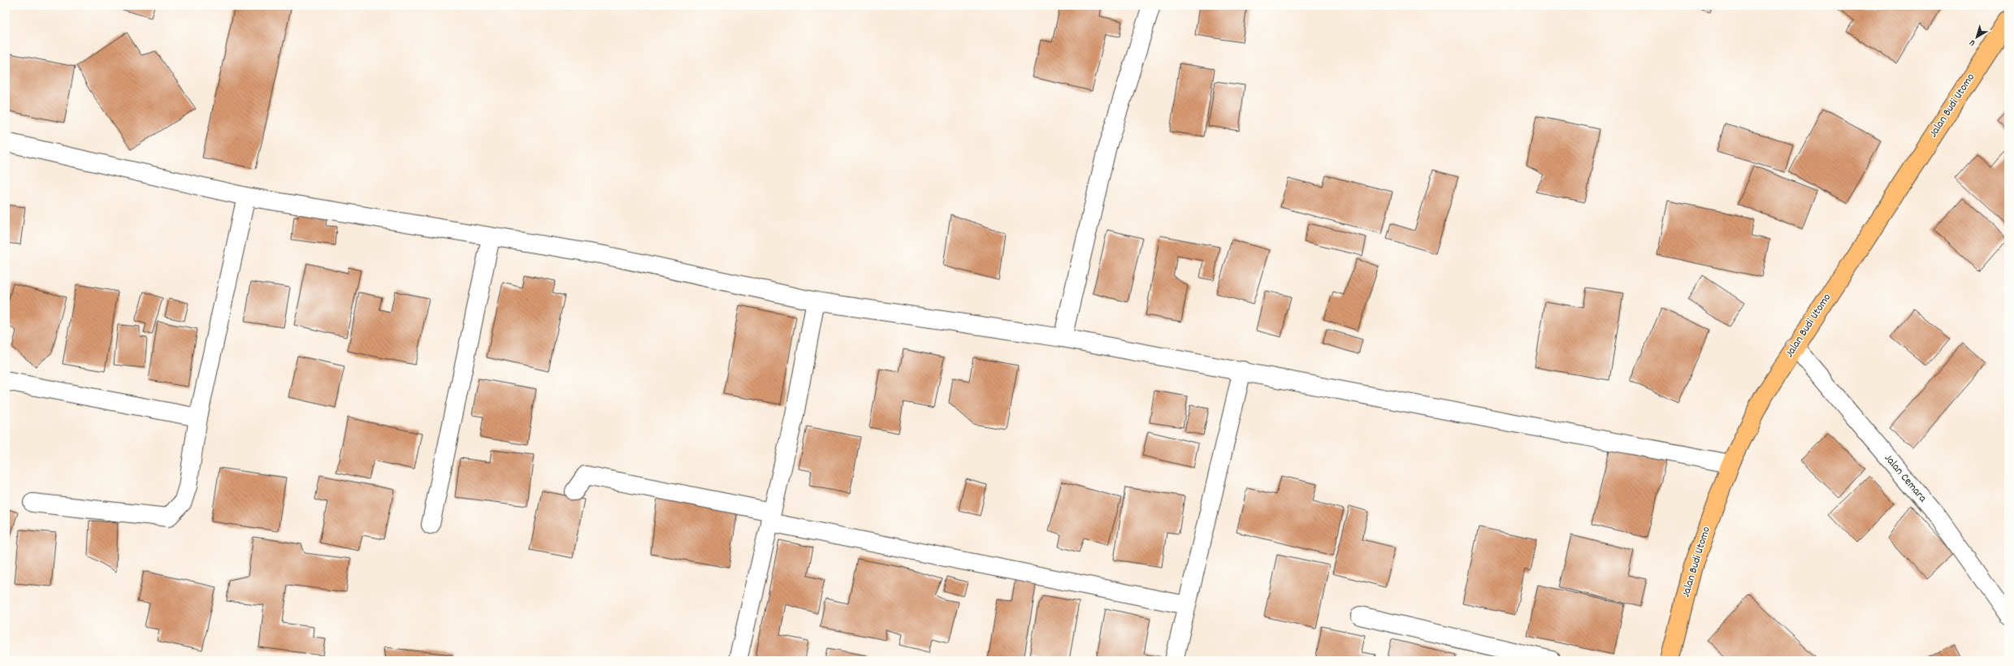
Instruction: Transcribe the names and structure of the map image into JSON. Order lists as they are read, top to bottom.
{
  "streets": {
    "main road": ["Jalan Budi Utomo"],
    "street": ["Jalan Cemara"]
  },
  "crossings": [
    ["Jalan Budi Utomo", "Jalan Cemara"]
  ],
  "north": "bottom left"
}
